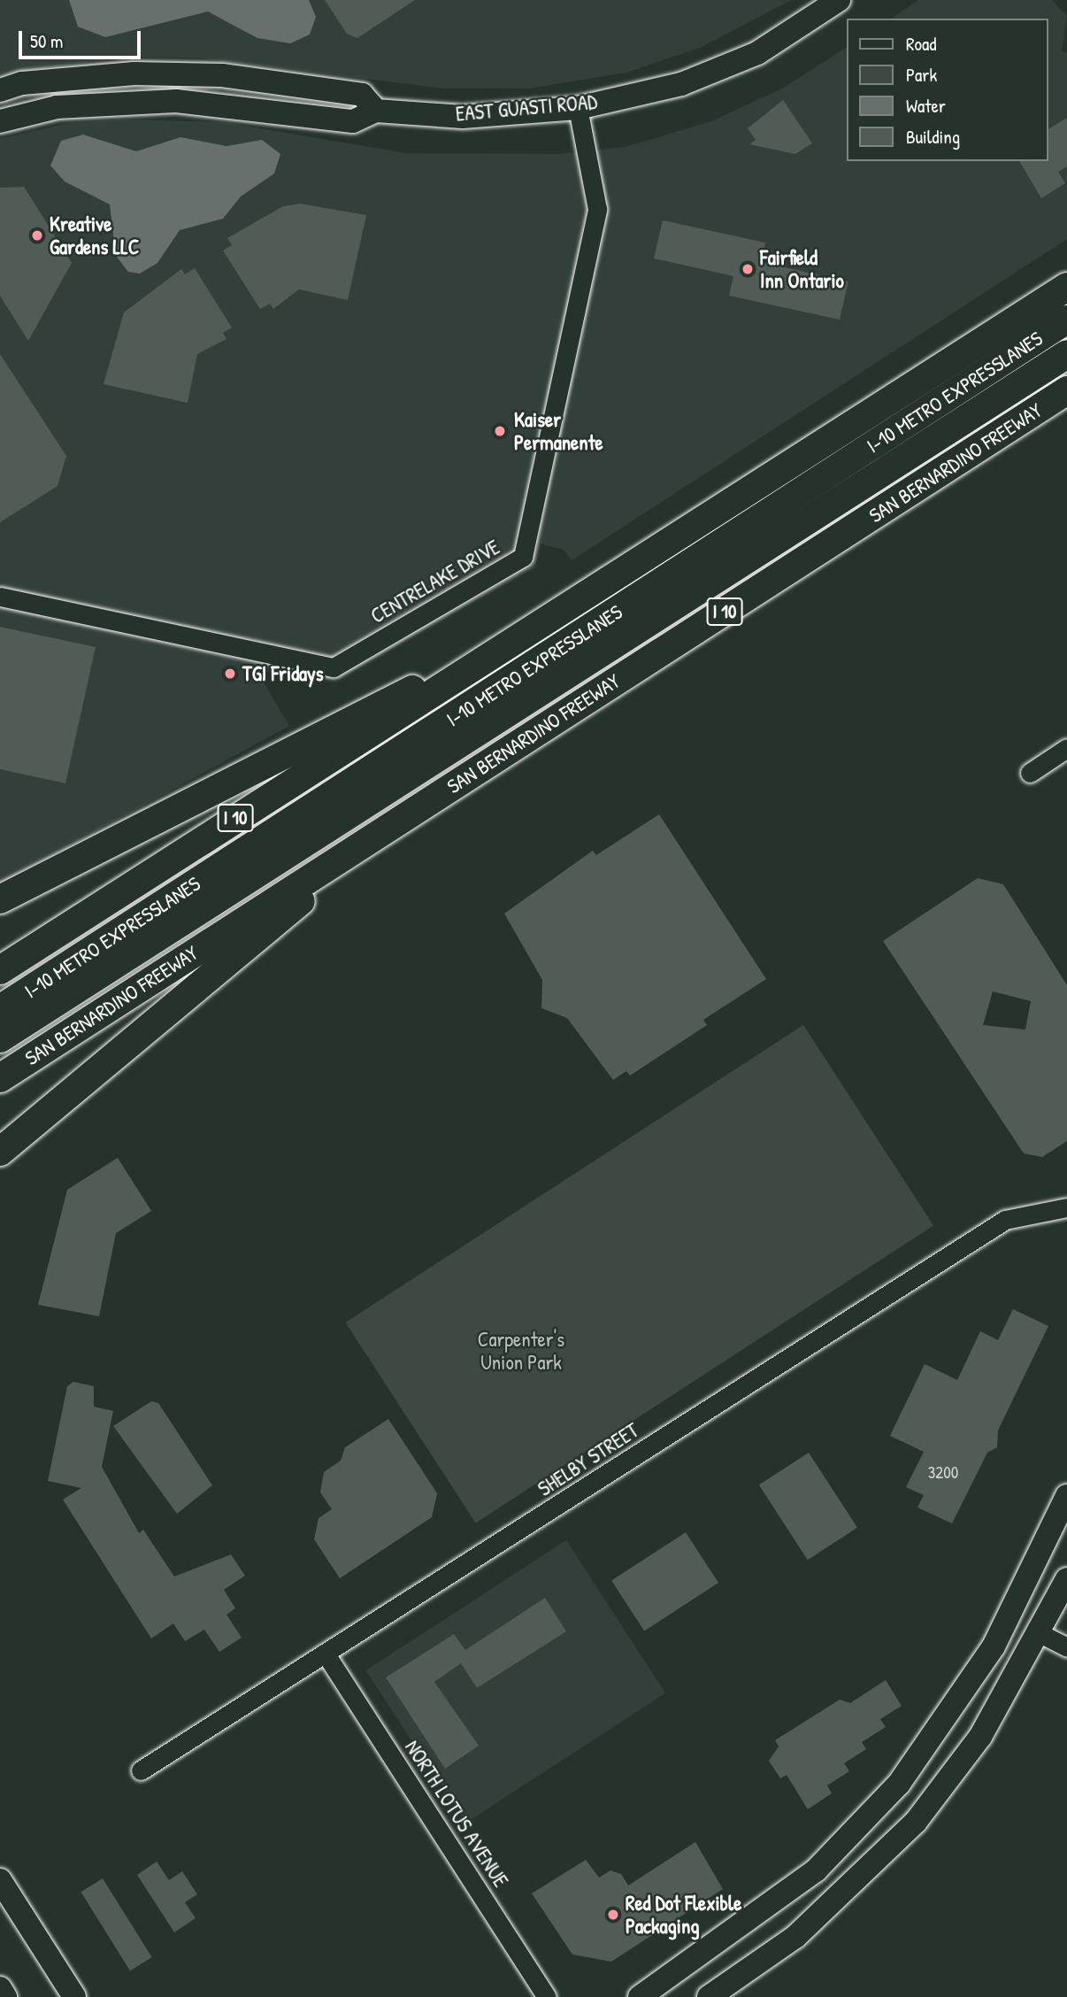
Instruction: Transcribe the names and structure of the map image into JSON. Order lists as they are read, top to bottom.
{
  "streets": {
    "highway": ["I-10 METRO EXPRESSLANES", "SAN BERNARDINO FREEWAY", "I 10"],
    "main road": ["EAST GUASTI ROAD"],
    "street": ["CENTRELAKE DRIVE", "SHELBY STREET", "NORTH LOTUS AVENUE"]
  },
  "crossings": [
    ["EAST GUASTI ROAD", "CENTRELAKE DRIVE"],
    ["SHELBY STREET", "NORTH LOTUS AVENUE"]
  ],
  "parks": ["Carpenter's Union Park"],
  "places": [
    "Kreative Gardens LLC",
    "Fairfield Inn Ontario",
    "Kaiser Permanente",
    "TGI Fridays",
    "Red Dot Flexible Packaging"
  ],
  "house_numbers": ["3200"],
  "legend": [
    "Road",
    "Park",
    "Water",
    "Building"
  ],
  "scale_bar": "50 m"
}
